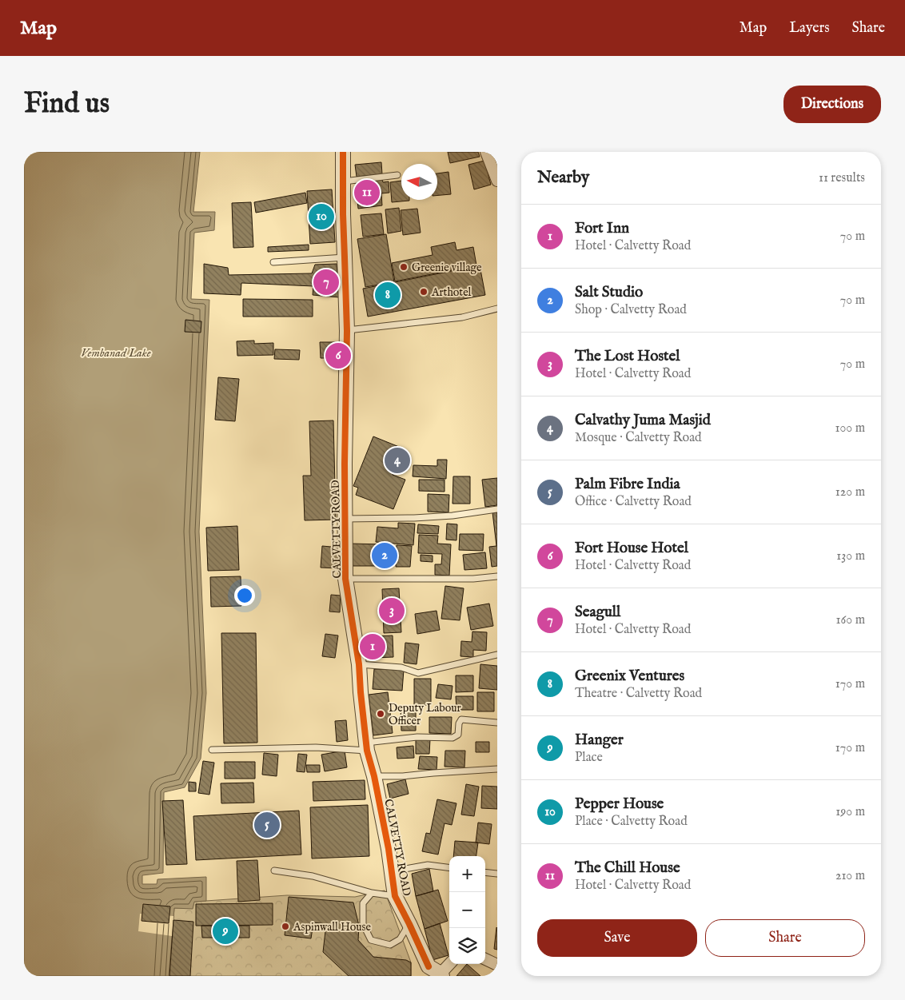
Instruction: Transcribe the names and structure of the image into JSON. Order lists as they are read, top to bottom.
{
  "streets": {
    "street": ["CALVETTY ROAD"]
  },
  "water": ["Vembanad Lake"],
  "places": [
    "Greenie village",
    "Arthotel",
    "Deputy Labour Officer",
    "Aspinwall House"
  ],
  "north": "left",
  "page": {
    "header": "Map",
    "nav": ["Map", "Layers", "Share"],
    "buttons": [
      "Directions",
      ["Save", "Share"]
    ],
    "title": "Find us",
    "heading": ["Nearby", "11 results"],
    "pins": [
      "11",
      "10",
      "7",
      "8",
      "6",
      "4",
      "2",
      "3",
      "1",
      "5",
      "9"
    ],
    "list": [
      {
        "mark": "1",
        "name": "Fort Inn",
        "note": "Hotel · Calvetty Road",
        "value": "70 m"
      },
      {
        "mark": "2",
        "name": "Salt Studio",
        "note": "Shop · Calvetty Road",
        "value": "70 m"
      },
      {
        "mark": "3",
        "name": "The Lost Hostel",
        "note": "Hotel · Calvetty Road",
        "value": "70 m"
      },
      {
        "mark": "4",
        "name": "Calvathy Juma Masjid",
        "note": "Mosque · Calvetty Road",
        "value": "100 m"
      },
      {
        "mark": "5",
        "name": "Palm Fibre India",
        "note": "Office · Calvetty Road",
        "value": "120 m"
      },
      {
        "mark": "6",
        "name": "Fort House Hotel",
        "note": "Hotel · Calvetty Road",
        "value": "130 m"
      },
      {
        "mark": "7",
        "name": "Seagull",
        "note": "Hotel · Calvetty Road",
        "value": "160 m"
      },
      {
        "mark": "8",
        "name": "Greenix Ventures",
        "note": "Theatre · Calvetty Road",
        "value": "170 m"
      },
      {
        "mark": "9",
        "name": "Hanger",
        "note": "Place",
        "value": "170 m"
      },
      {
        "mark": "10",
        "name": "Pepper House",
        "note": "Place · Calvetty Road",
        "value": "190 m"
      },
      {
        "mark": "11",
        "name": "The Chill House",
        "note": "Hotel · Calvetty Road",
        "value": "210 m"
      }
    ],
    "map_buttons": ["+", "−"]
  }
}
